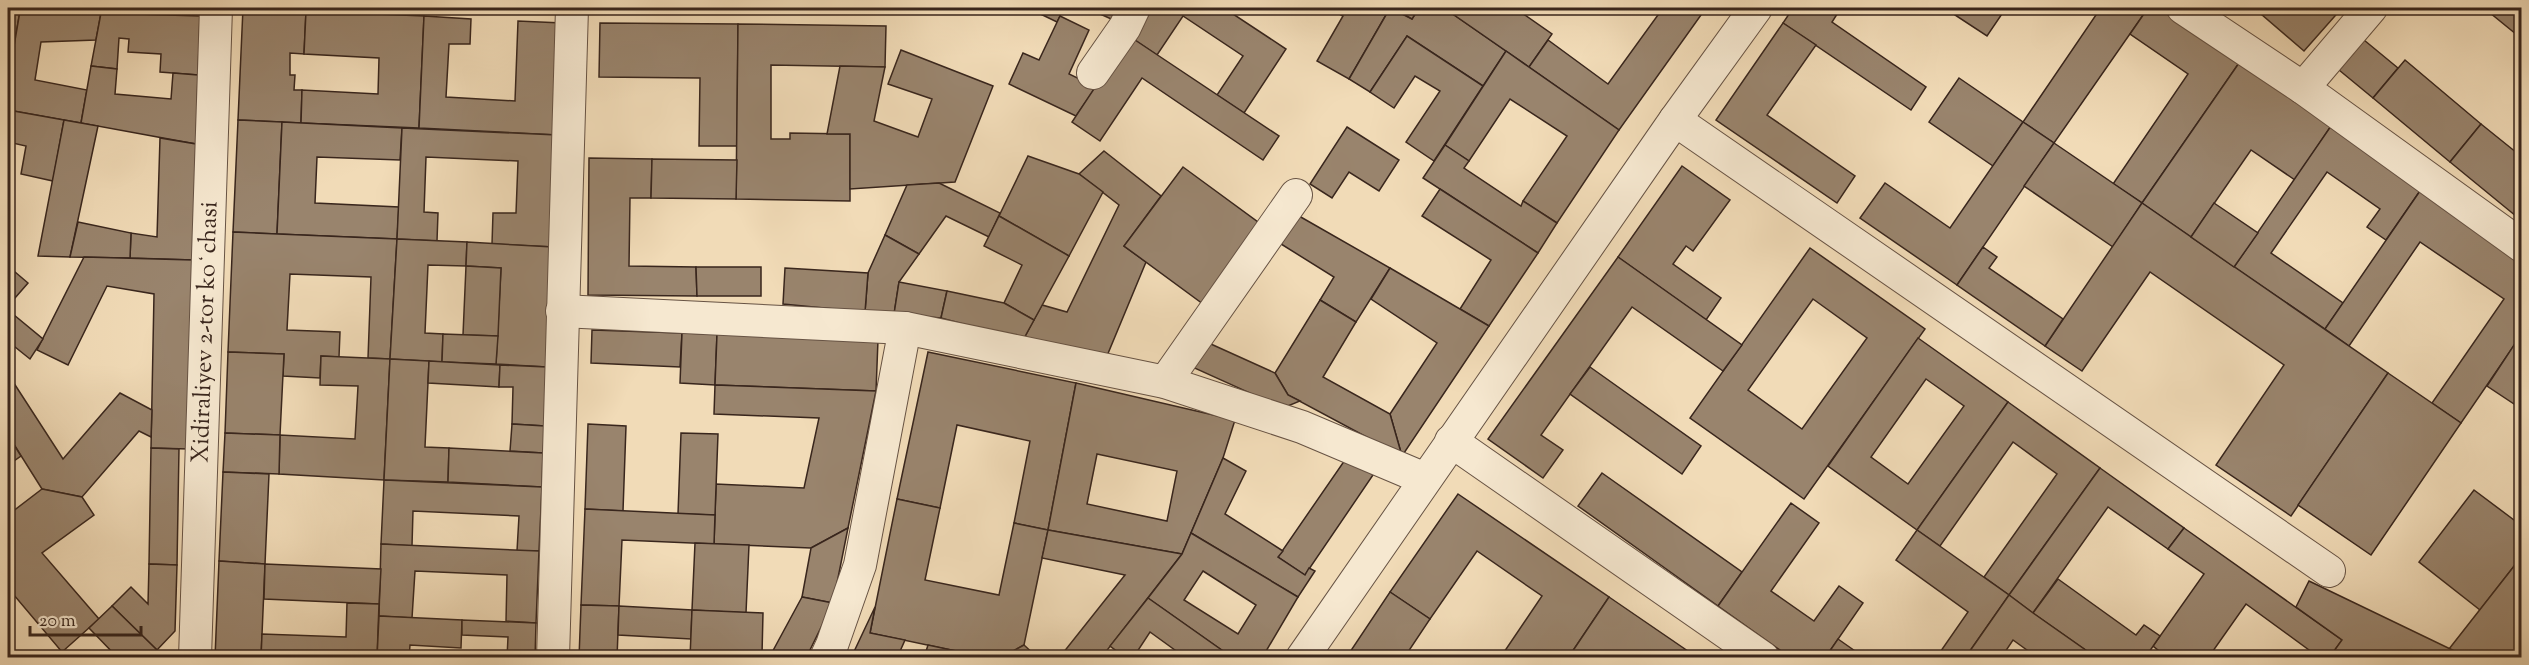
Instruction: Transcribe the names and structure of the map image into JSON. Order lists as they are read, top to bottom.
{
  "streets": {
    "street": ["Xidiraliyev 2-tor koʻchasi"]
  },
  "scale_bar": "20 m"
}
